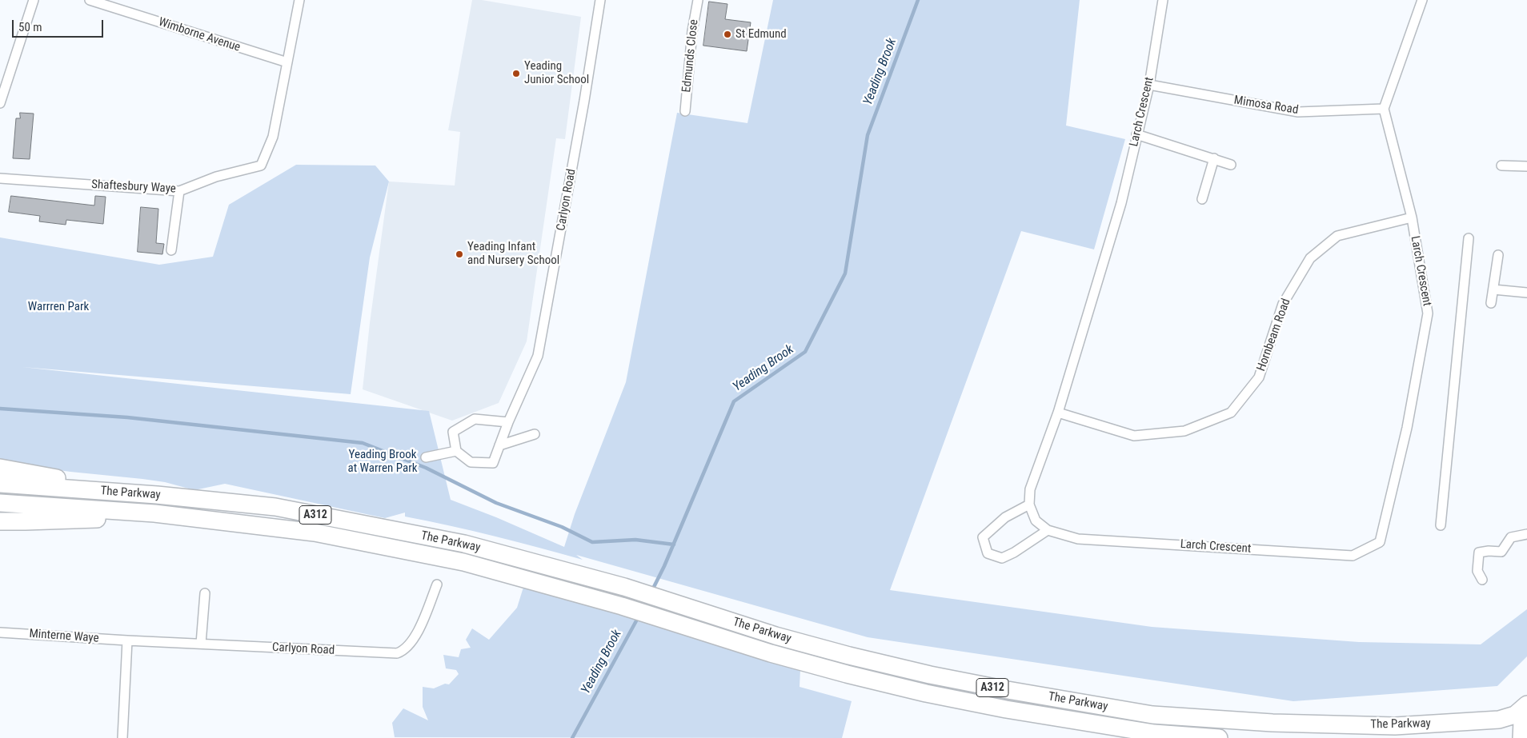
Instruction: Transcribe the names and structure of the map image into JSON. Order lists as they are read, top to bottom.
{
  "streets": {
    "highway": ["The Parkway", "A312"],
    "street": [
      "Wimborne Avenue",
      "Edmunds Close",
      "Mimosa Road",
      "Larch Crescent",
      "Shaftesbury Waye",
      "Carlyon Road",
      "Hornbeam Road",
      "Minterne Waye"
    ]
  },
  "crossings": [
    ["Wimborne Avenue", "Shaftesbury Waye"],
    ["Mimosa Road", "Larch Crescent"],
    ["Larch Crescent", "Hornbeam Road"],
    ["Carlyon Road", "Minterne Waye"],
    ["The Parkway", "A312"]
  ],
  "water": ["Yeading Brook"],
  "parks": ["Warrren Park", "Yeading Brook at Warren Park"],
  "places": ["St Edmund", "Yeading Junior School", "Yeading Infant and Nursery School"],
  "scale_bar": "50 m"
}
